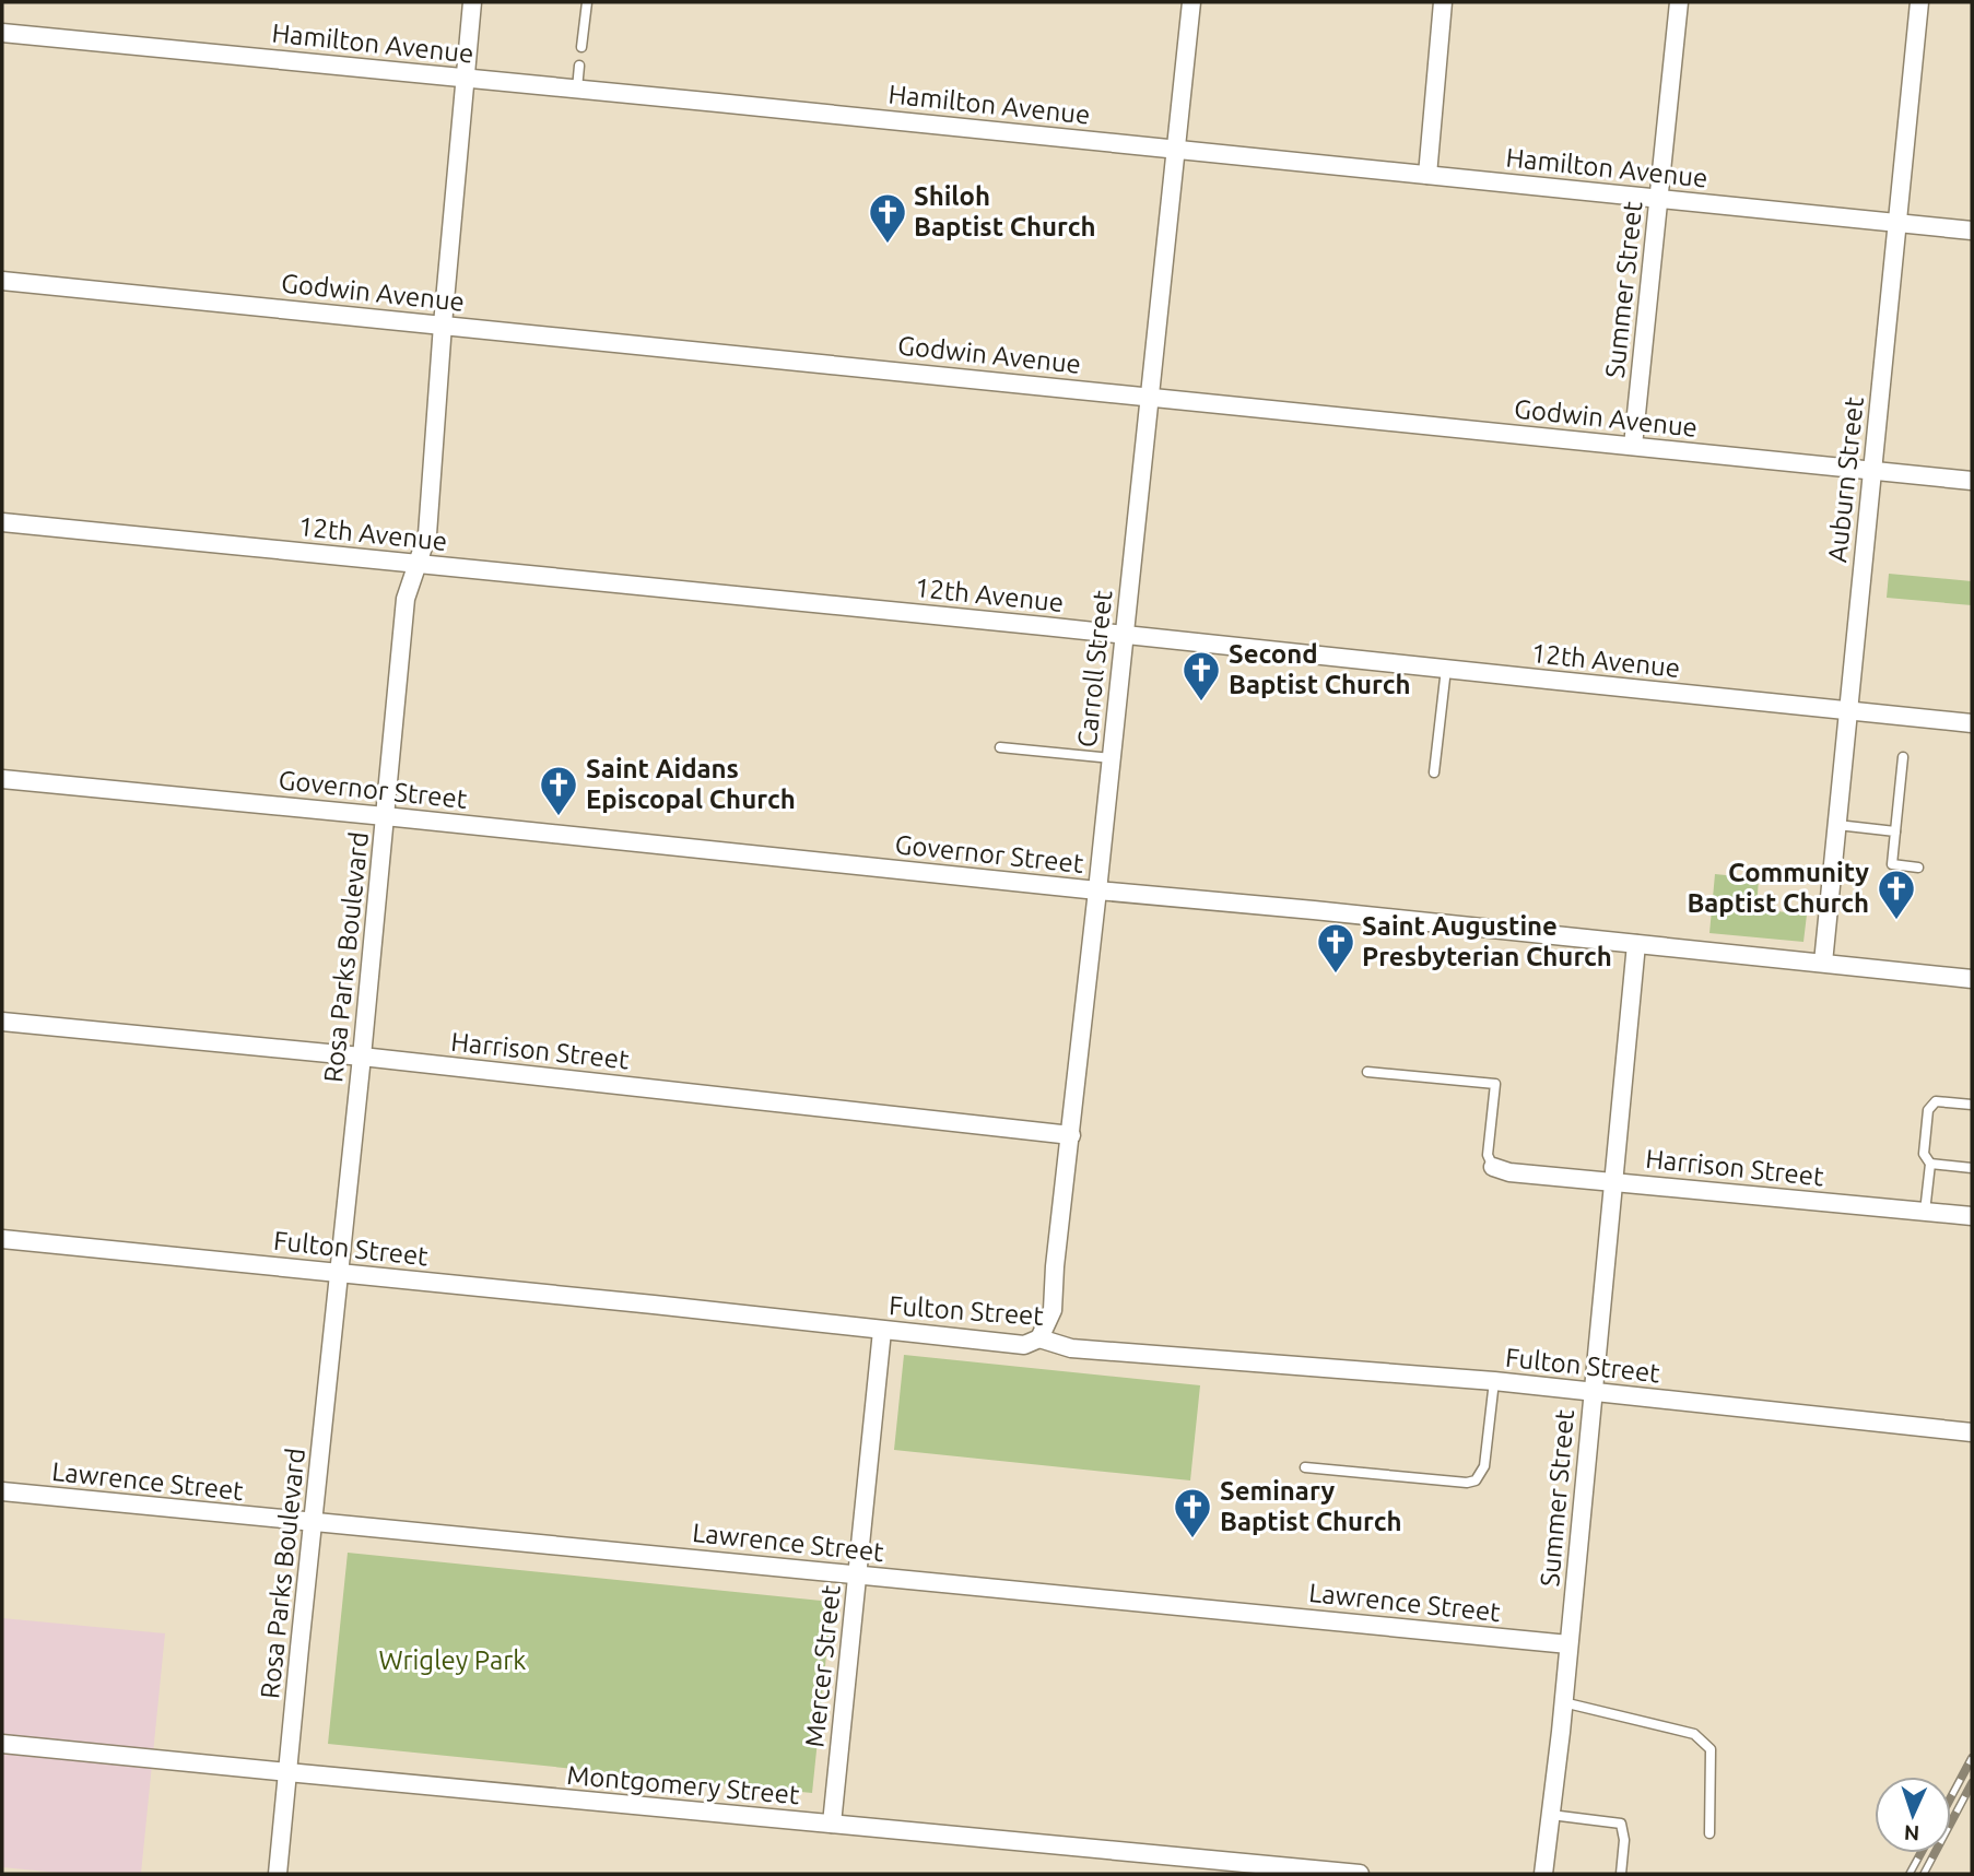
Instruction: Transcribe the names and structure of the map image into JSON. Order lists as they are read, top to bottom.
{
  "streets": {
    "street": [
      "Hamilton Avenue",
      "Summer Street",
      "Godwin Avenue",
      "Auburn Street",
      "12th Avenue",
      "Carroll Street",
      "Governor Street",
      "Rosa Parks Boulevard",
      "Harrison Street",
      "Fulton Street",
      "Lawrence Street",
      "Mercer Street",
      "Montgomery Street"
    ]
  },
  "crossings": [
    ["Hamilton Avenue", "Summer Street"],
    ["Hamilton Avenue", "Auburn Street"],
    ["Hamilton Avenue", "Carroll Street"],
    ["Hamilton Avenue", "Rosa Parks Boulevard"],
    ["Summer Street", "Godwin Avenue"],
    ["Summer Street", "Governor Street"],
    ["Summer Street", "Harrison Street"],
    ["Summer Street", "Fulton Street"],
    ["Summer Street", "Lawrence Street"],
    ["Godwin Avenue", "Auburn Street"],
    ["Godwin Avenue", "Carroll Street"],
    ["Godwin Avenue", "Rosa Parks Boulevard"],
    ["Auburn Street", "12th Avenue"],
    ["Auburn Street", "Governor Street"],
    ["12th Avenue", "Carroll Street"],
    ["12th Avenue", "Rosa Parks Boulevard"],
    ["Carroll Street", "Governor Street"],
    ["Carroll Street", "Harrison Street"],
    ["Carroll Street", "Fulton Street"],
    ["Governor Street", "Rosa Parks Boulevard"],
    ["Rosa Parks Boulevard", "Harrison Street"],
    ["Rosa Parks Boulevard", "Fulton Street"],
    ["Rosa Parks Boulevard", "Lawrence Street"],
    ["Rosa Parks Boulevard", "Montgomery Street"],
    ["Fulton Street", "Mercer Street"],
    ["Lawrence Street", "Mercer Street"],
    ["Mercer Street", "Montgomery Street"]
  ],
  "parks": ["Wrigley Park"],
  "places": {
    "church": [
      "Shiloh Baptist Church",
      "Second Baptist Church",
      "Saint Aidans Episcopal Church",
      "Community Baptist Church",
      "Saint Augustine Presbyterian Church",
      "Seminary Baptist Church"
    ]
  },
  "north": "bottom"
}
